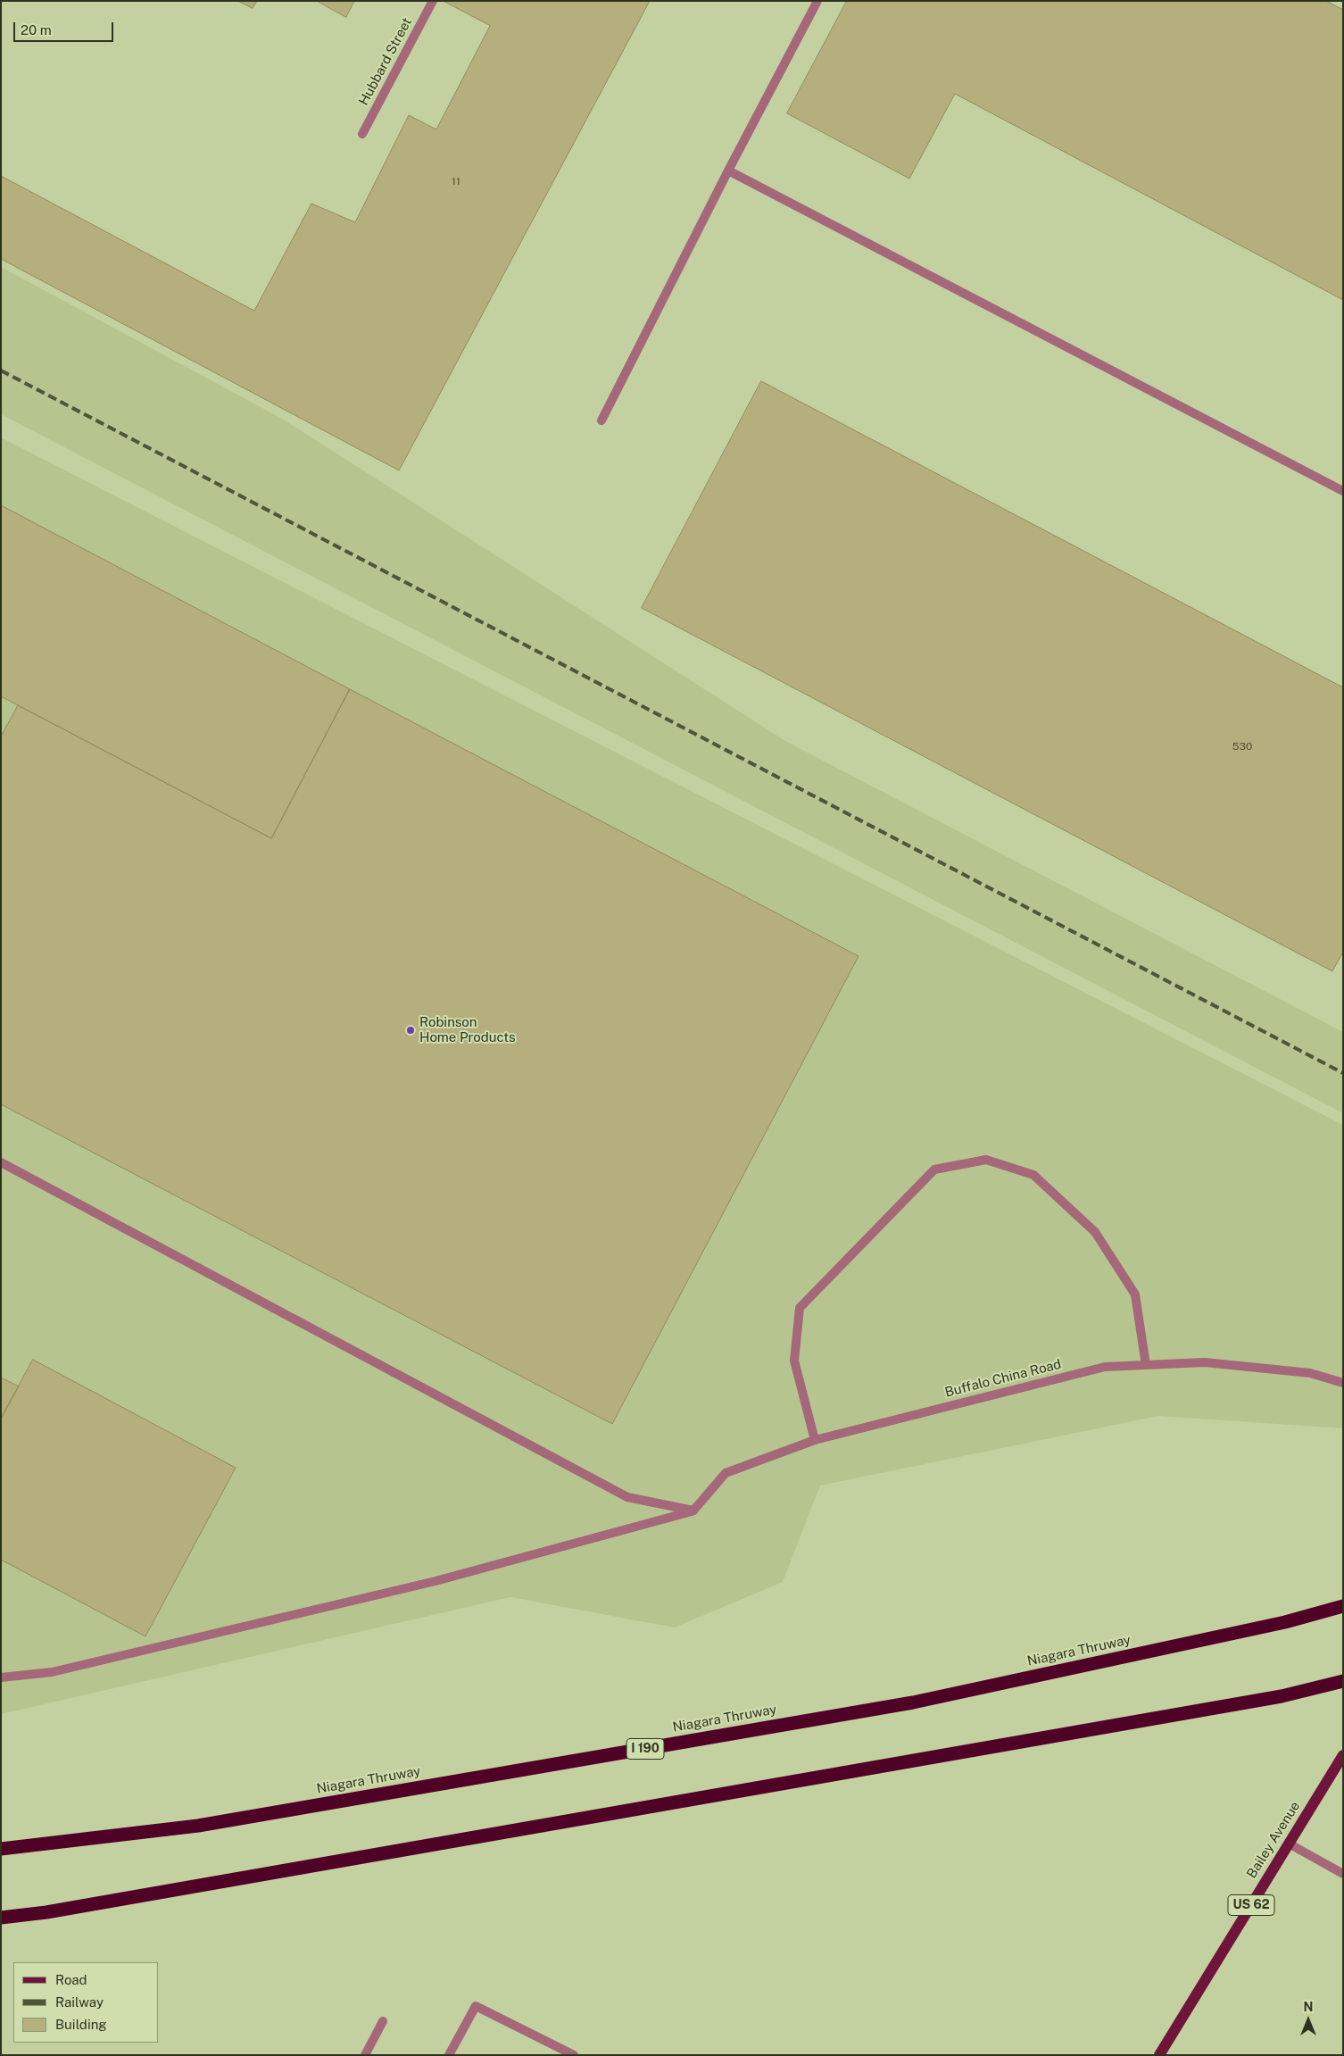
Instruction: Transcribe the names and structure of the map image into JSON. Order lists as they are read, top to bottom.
{
  "streets": {
    "highway": ["Niagara Thruway", "I 190"],
    "main road": ["Bailey Avenue", "US 62"],
    "street": ["Hubbard Street", "Buffalo China Road"]
  },
  "places": ["Robinson Home Products"],
  "house_numbers": ["11", "530"],
  "legend": ["Road", "Railway", "Building"],
  "scale_bar": "20 m",
  "north": "top"
}
